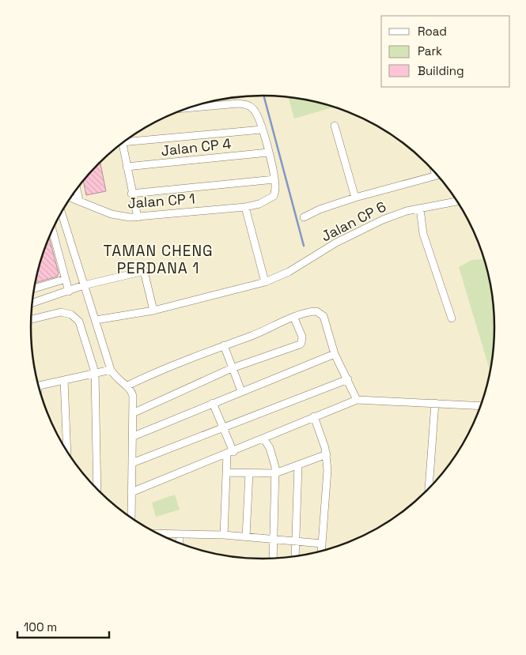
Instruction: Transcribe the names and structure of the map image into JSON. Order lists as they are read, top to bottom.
{
  "streets": {
    "street": ["Jalan CP 4", "Jalan CP 1", "Jalan CP 6"]
  },
  "districts": ["TAMAN CHENG PERDANA 1"],
  "legend": ["Road", "Park", "Building"],
  "scale_bar": "100 m"
}
